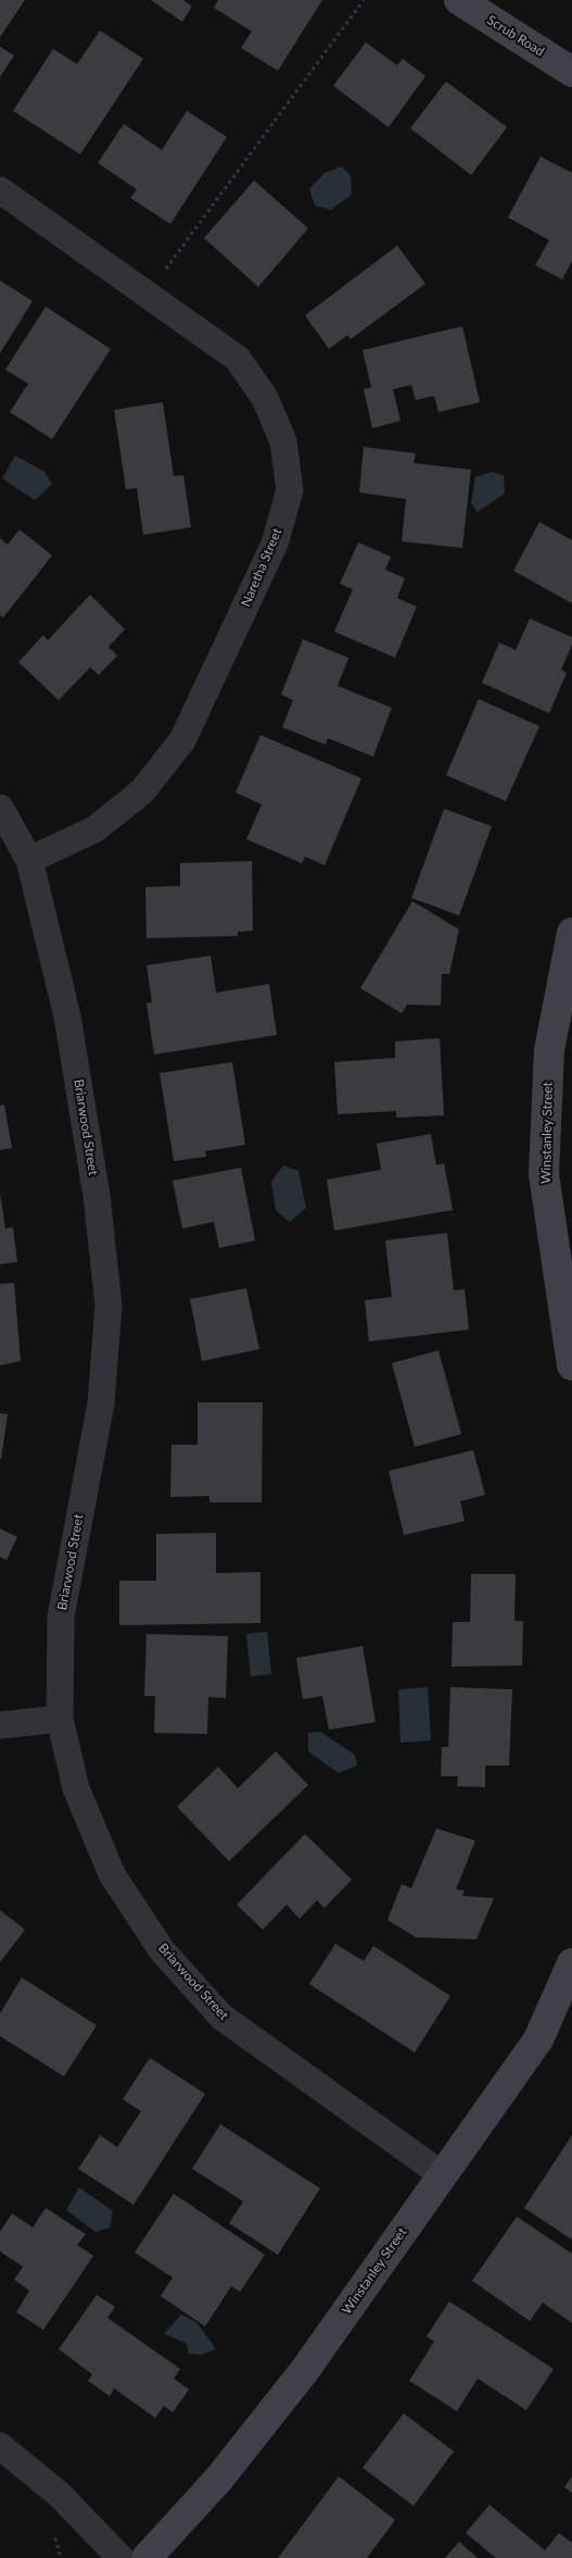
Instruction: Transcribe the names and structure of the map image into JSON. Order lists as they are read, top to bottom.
{
  "streets": {
    "street": [
      "Scrub Road",
      "Naretha Street",
      "Briarwood Street",
      "Winstanley Street"
    ]
  },
  "crossings": [
    ["Naretha Street", "Briarwood Street"],
    ["Briarwood Street", "Winstanley Street"]
  ]
}
